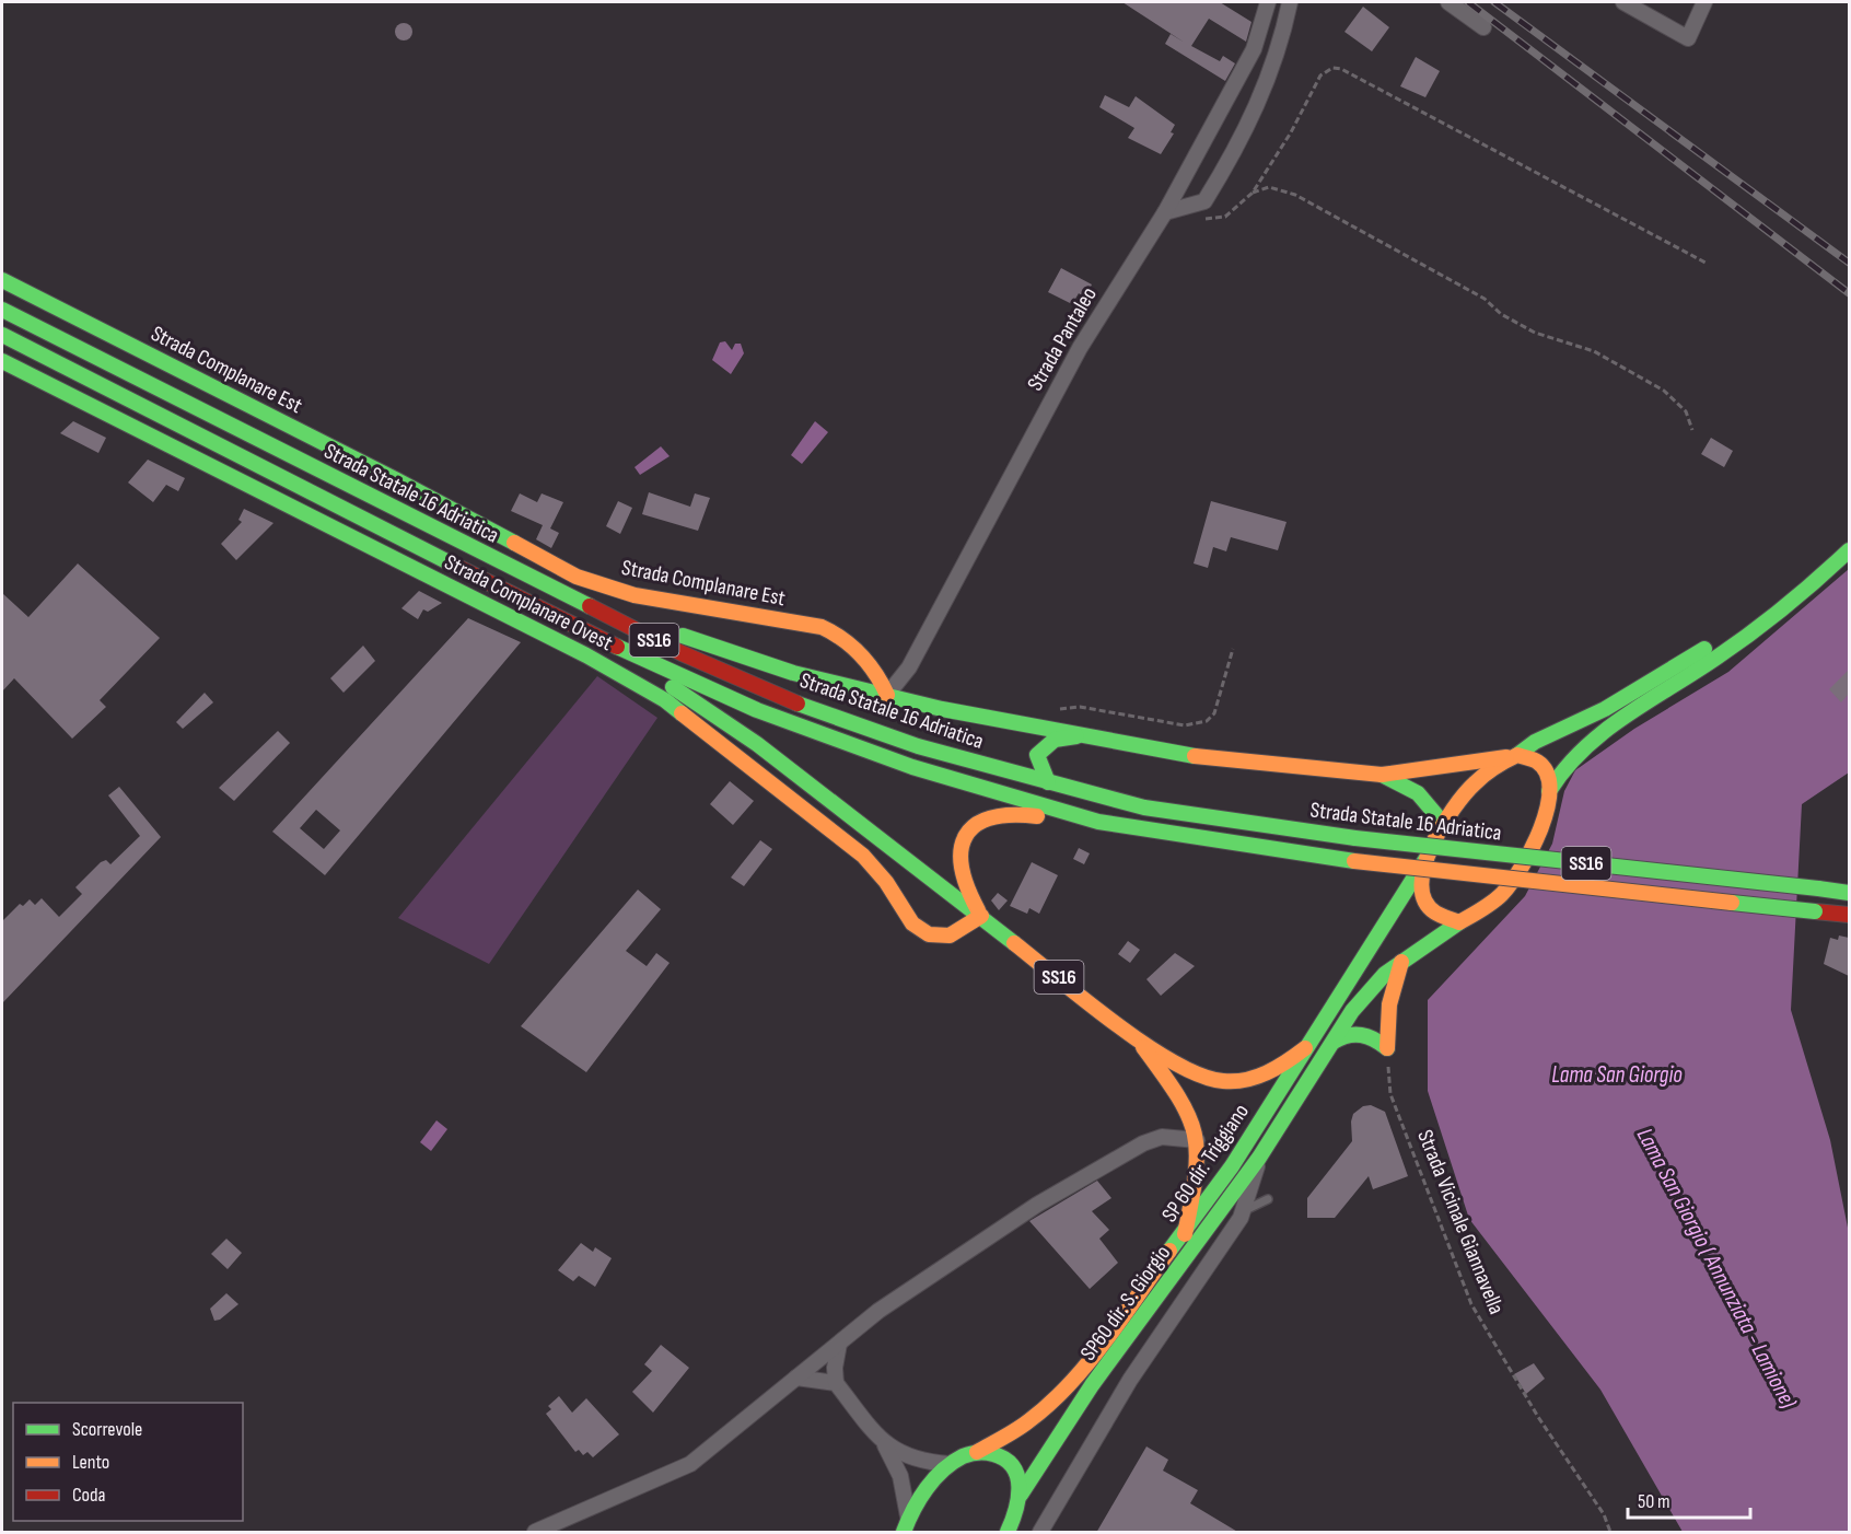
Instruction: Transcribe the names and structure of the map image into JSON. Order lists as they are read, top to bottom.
{
  "streets": {
    "main road": [
      "Strada Complanare Est",
      "Strada Statale 16 Adriatica",
      "Strada Complanare Ovest",
      "SS16",
      "SP 60 dir. Triggiano",
      "SP60 dir. S. Giorgio"
    ],
    "street": ["Strada Pantaleo"],
    "path": ["Strada Vicinale Giannavella"]
  },
  "crossings": [
    ["Strada Pantaleo", "Strada Complanare Est"],
    ["Strada Pantaleo", "SS16"],
    ["Strada Complanare Est", "SS16"],
    ["Strada Statale 16 Adriatica", "SS16"],
    ["Strada Complanare Ovest", "SS16"],
    ["SS16", "SP 60 dir. Triggiano"]
  ],
  "water": ["Lama San Giorgio", "Lama San Giorgio ( Annunziata - Lamione)"],
  "legend": ["Scorrevole", "Lento", "Coda"],
  "scale_bar": "50 m"
}
